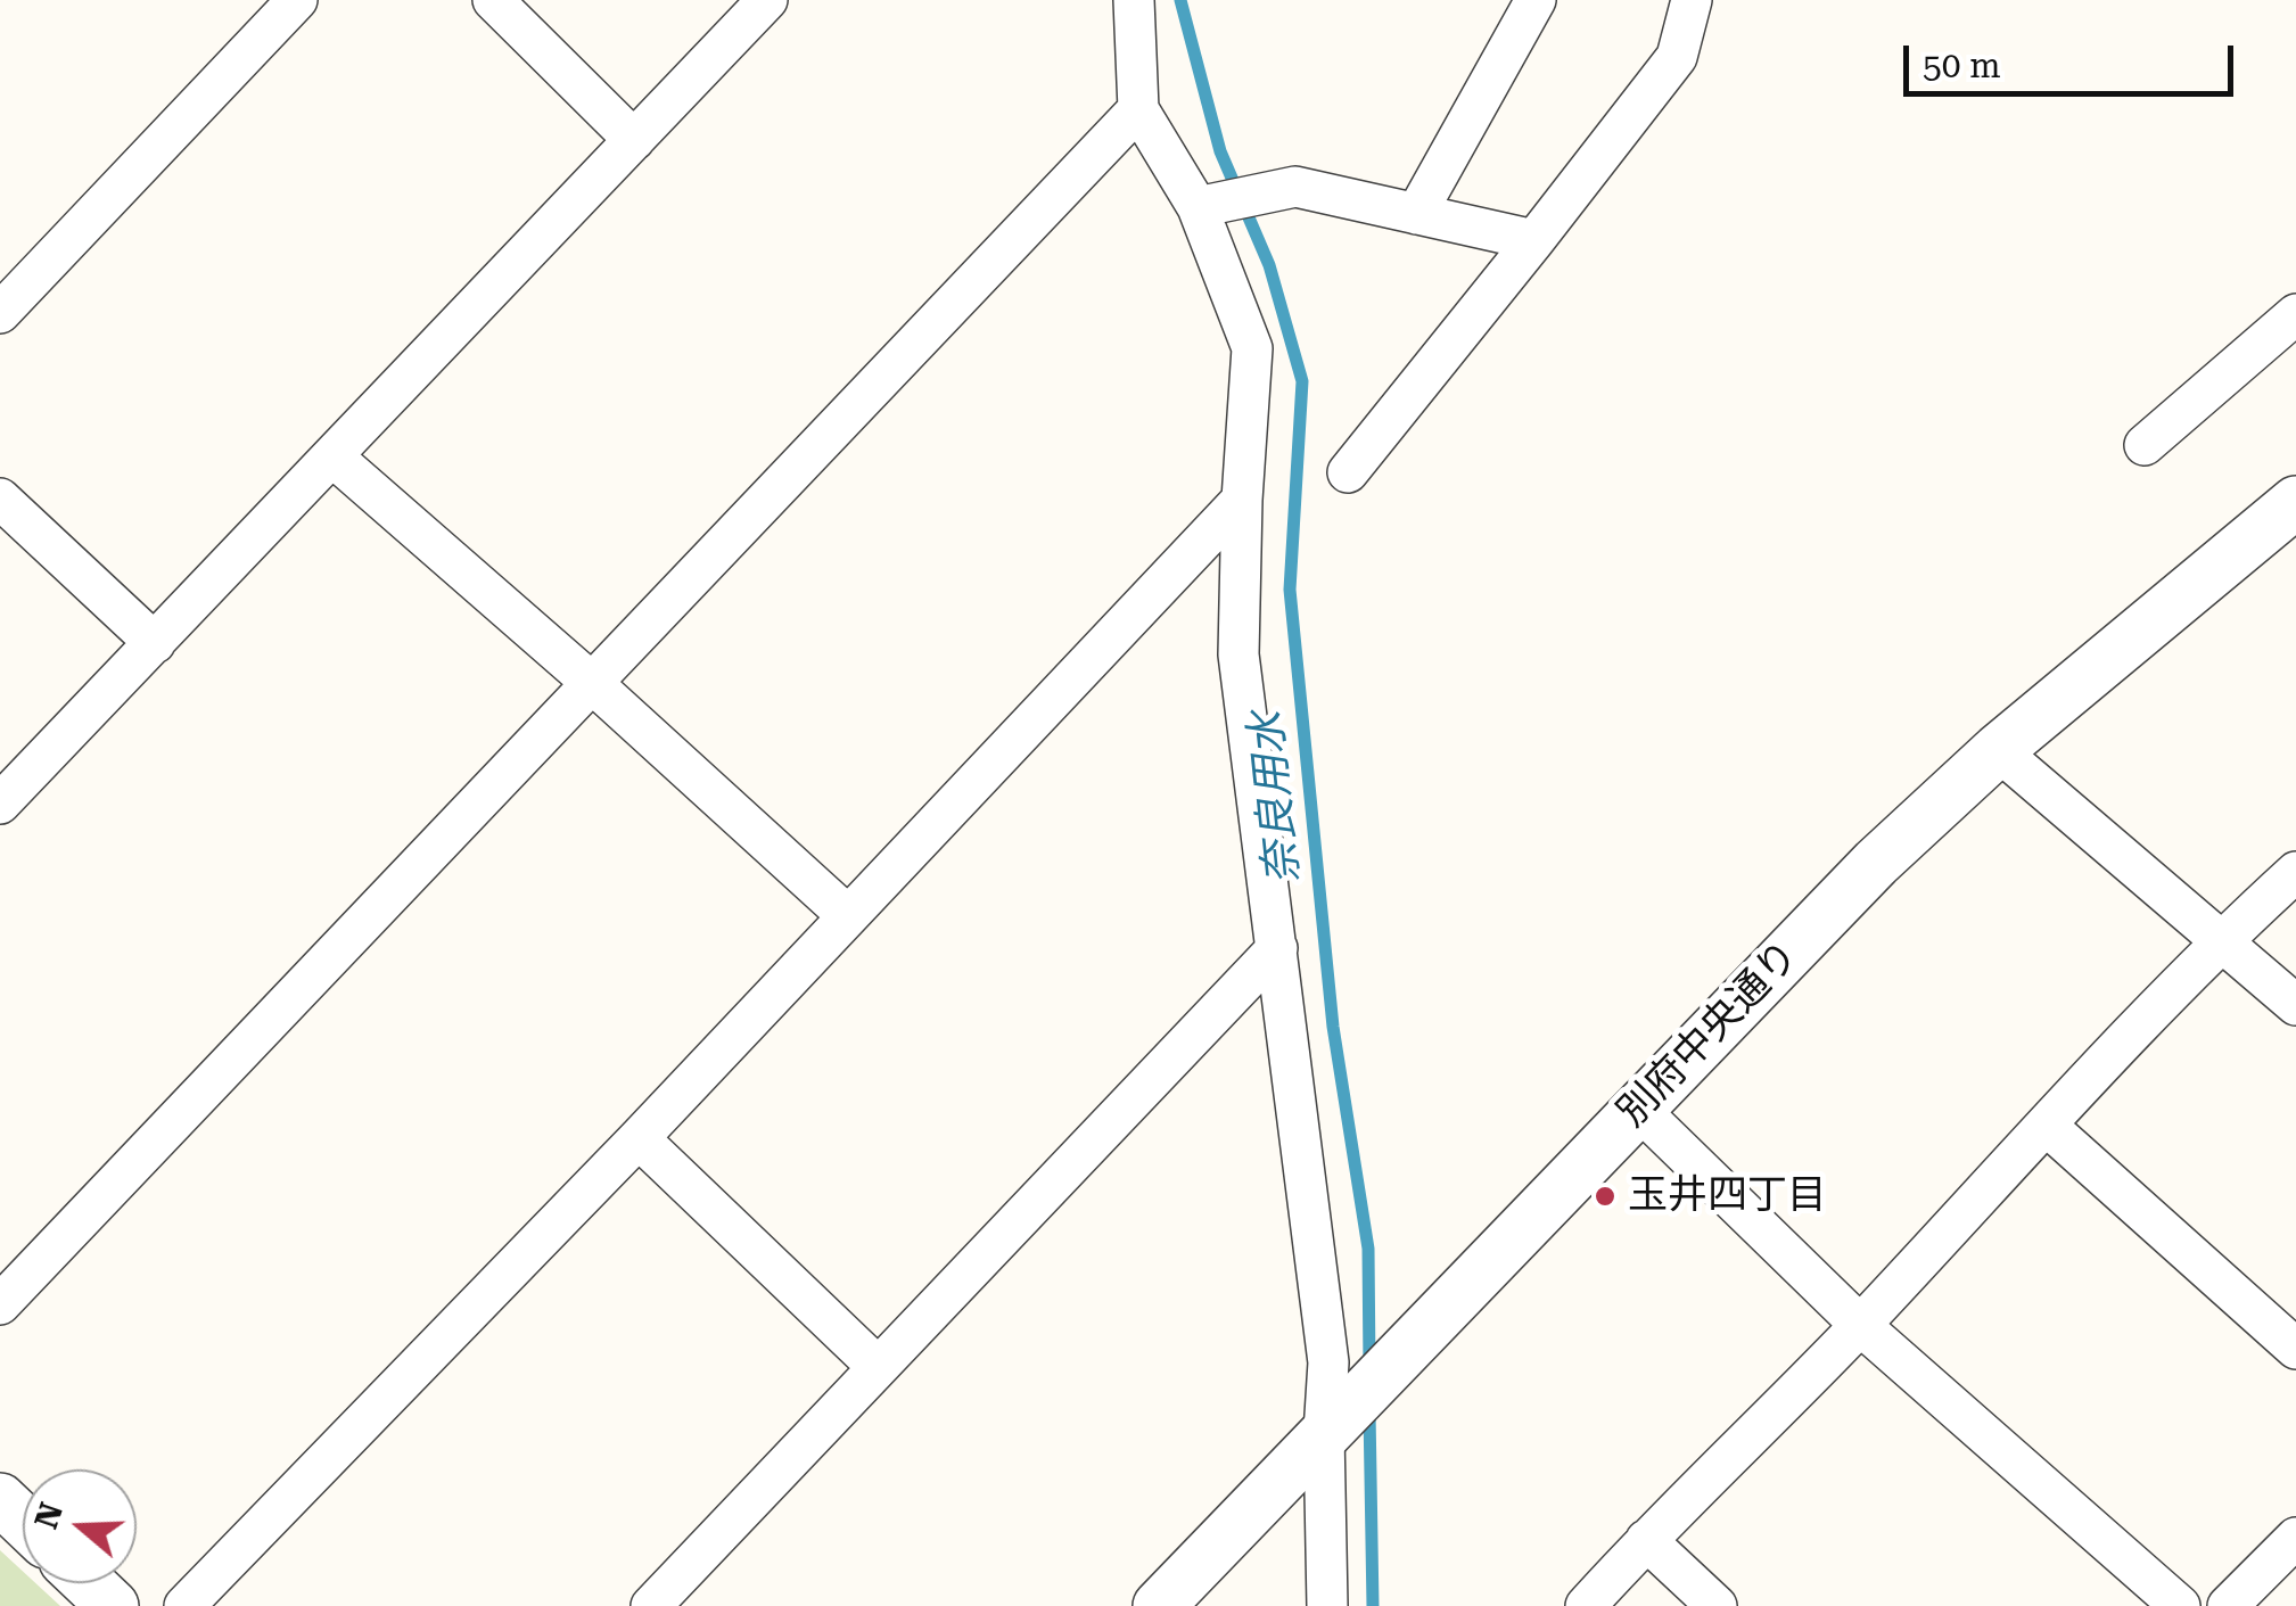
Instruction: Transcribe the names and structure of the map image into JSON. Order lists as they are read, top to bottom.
{
  "streets": {
    "street": ["別府中央通り"]
  },
  "water": ["奈良用水"],
  "places": ["玉井四丁目"],
  "scale_bar": "50 m",
  "north": "left"
}
